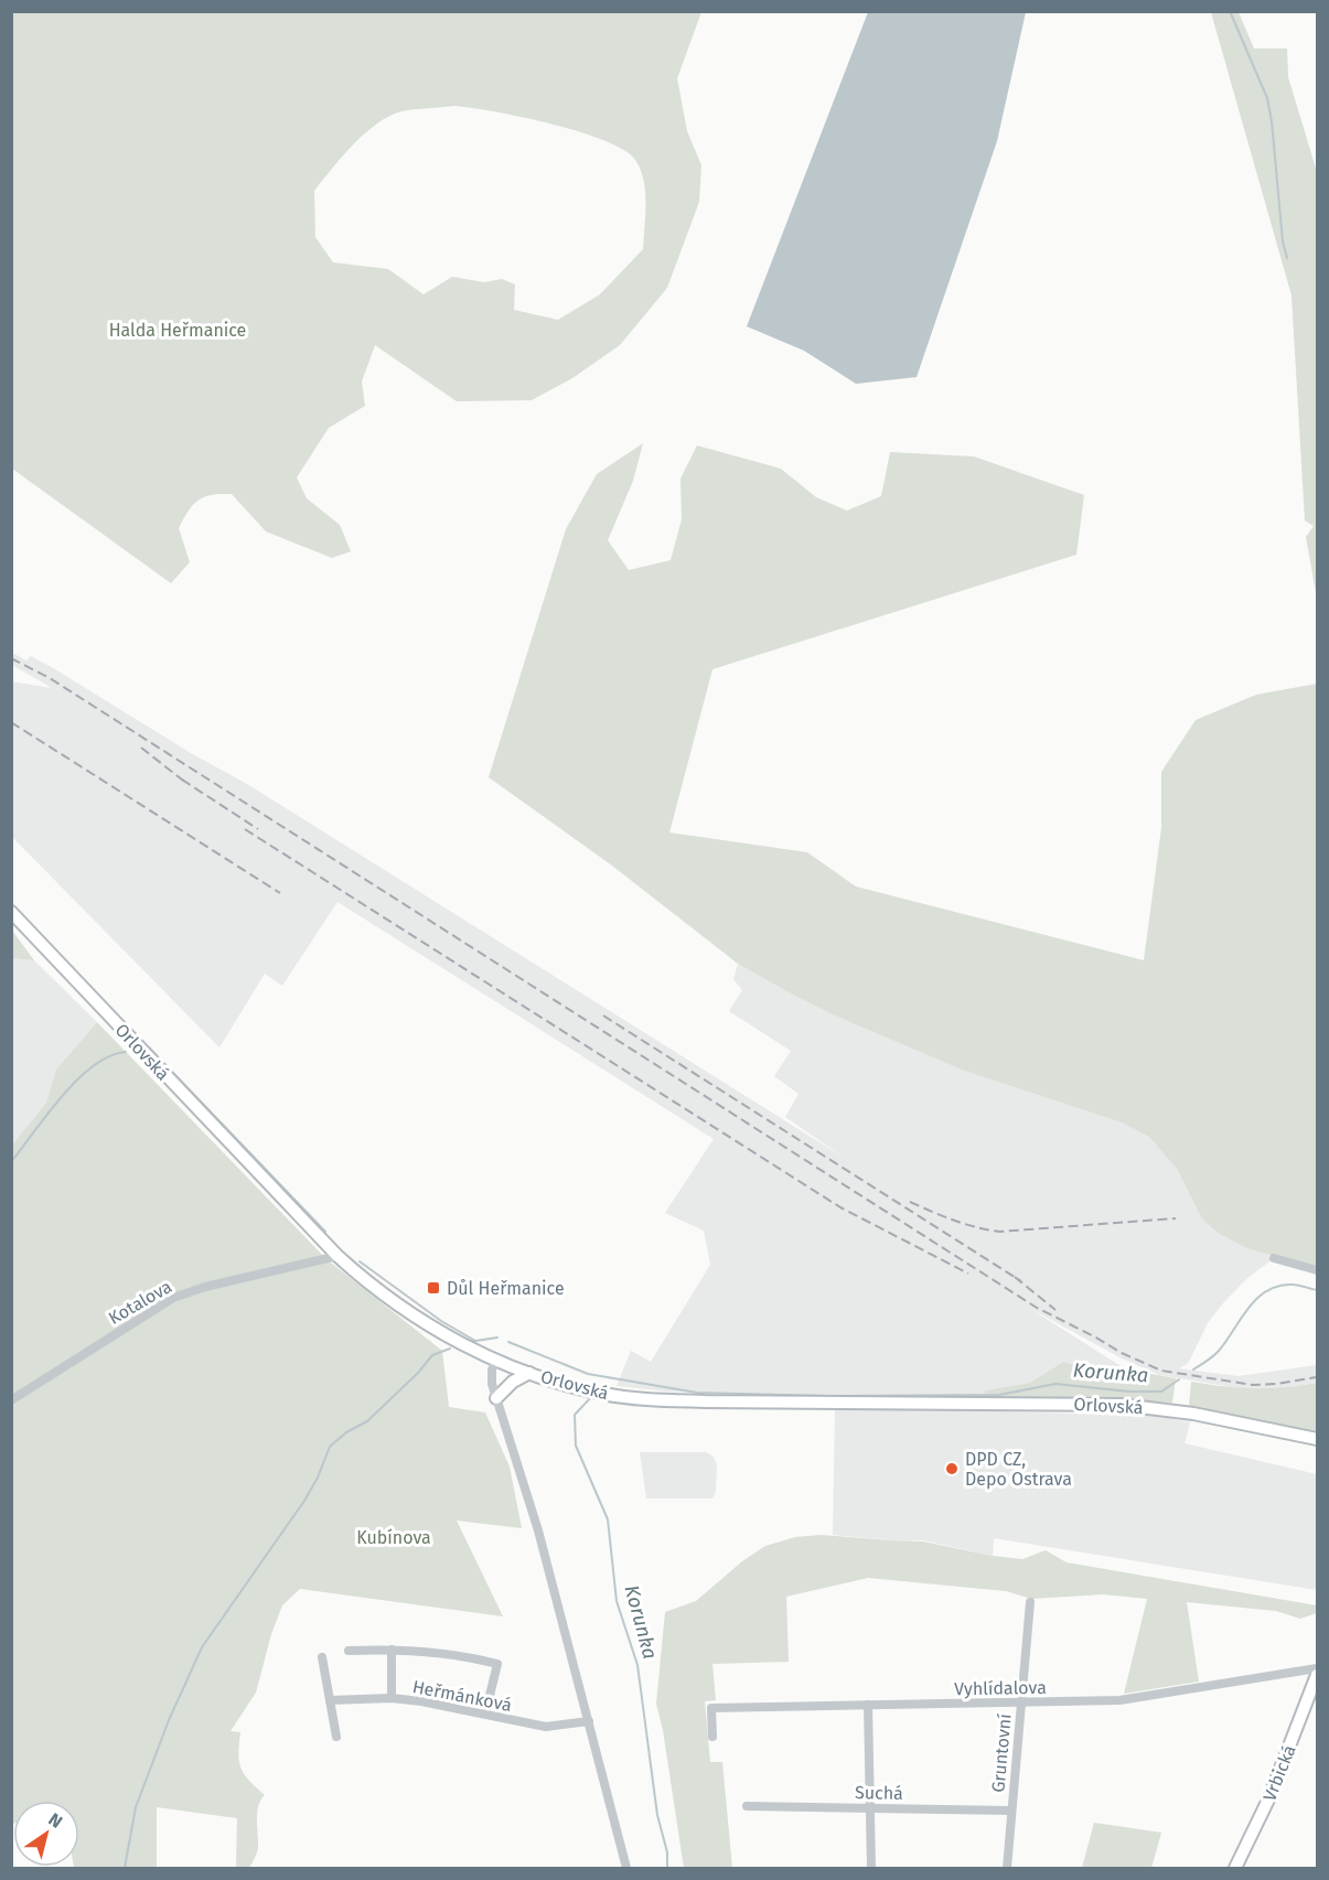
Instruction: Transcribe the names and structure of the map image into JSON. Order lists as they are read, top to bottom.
{
  "streets": {
    "main road": ["Orlovská", "Vrbická"],
    "street": [
      "Kotalova",
      "Vyhlídalova",
      "Heřmánková",
      "Gruntovní",
      "Suchá"
    ]
  },
  "crossings": [
    ["Orlovská", "Kotalova"],
    ["Vyhlídalova", "Gruntovní"],
    ["Gruntovní", "Suchá"]
  ],
  "water": ["Korunka"],
  "parks": ["Halda Heřmanice", "Kubínova"],
  "places": {
    "transit": ["Důl Heřmanice"],
    "other": ["DPD CZ, Depo Ostrava"]
  },
  "north": "top right"
}
